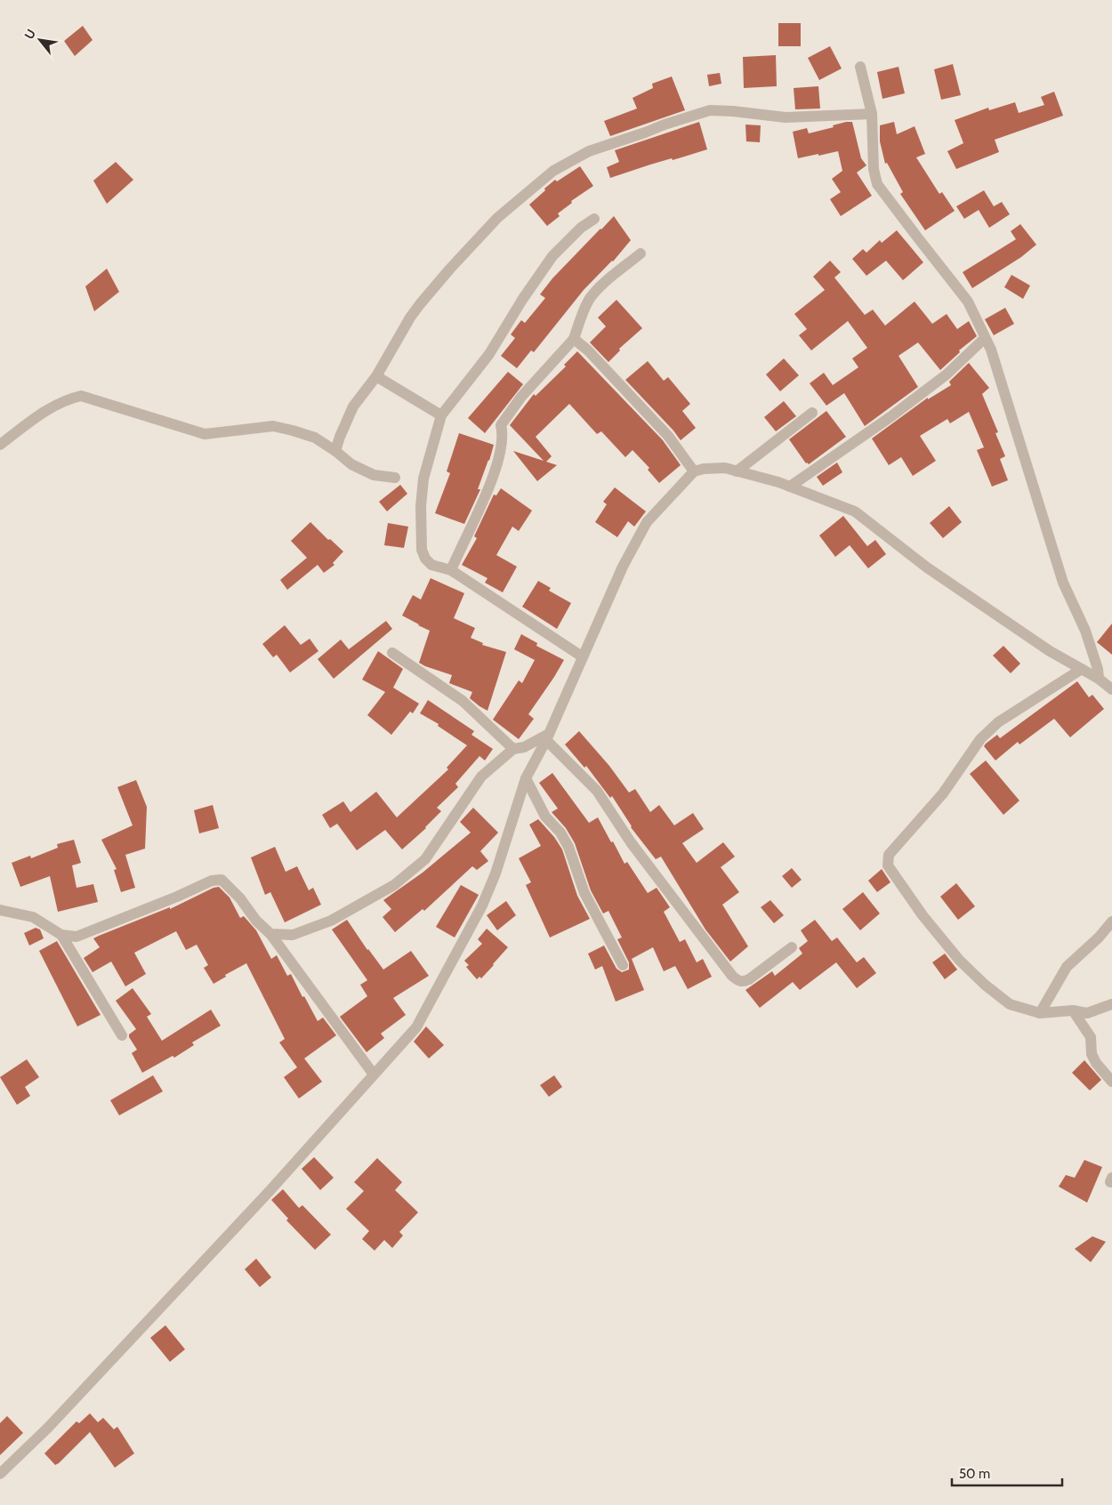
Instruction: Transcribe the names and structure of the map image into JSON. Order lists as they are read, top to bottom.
{
  "scale_bar": "50 m",
  "north": "top left"
}
